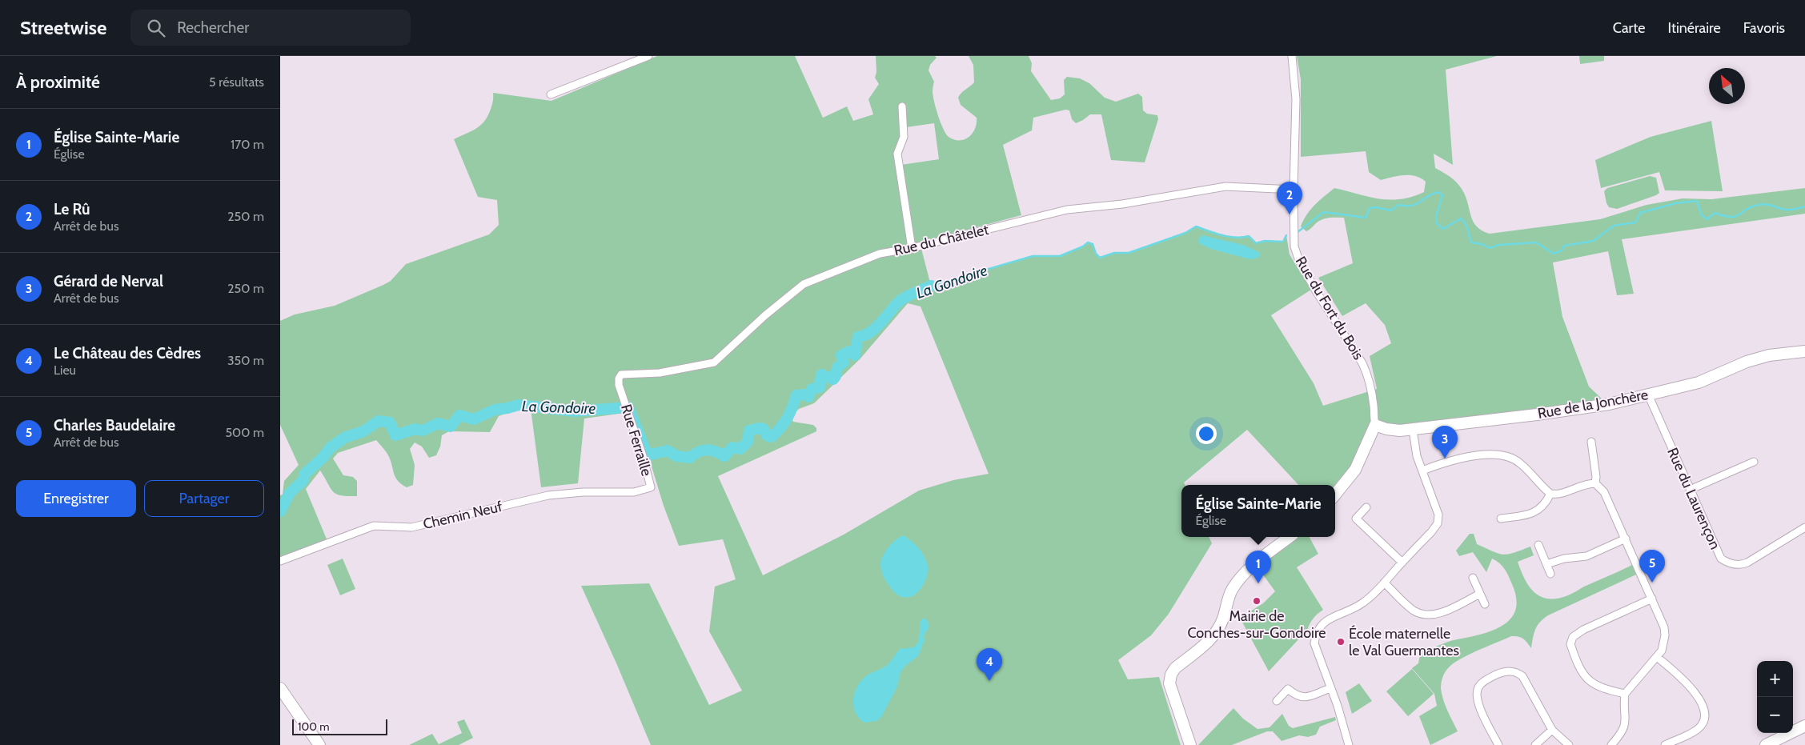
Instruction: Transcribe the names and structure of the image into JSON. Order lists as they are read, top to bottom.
{
  "streets": {
    "street": [
      "Rue du Châtelet",
      "Rue du Fort du Bois",
      "Rue de la Jonchère",
      "Rue Ferraille",
      "Rue du Laurençon",
      "Chemin Neuf"
    ]
  },
  "crossings": [
    ["Rue du Châtelet", "Rue du Fort du Bois"],
    ["Rue du Châtelet", "Rue Ferraille"],
    ["Rue du Fort du Bois", "Rue de la Jonchère"],
    ["Rue de la Jonchère", "Rue du Laurençon"],
    ["Rue Ferraille", "Chemin Neuf"]
  ],
  "water": ["La Gondoire"],
  "places": ["Mairie de Conches-sur-Gondoire", "École maternelle le Val Guermantes"],
  "scale_bar": "100 m",
  "north": "top left",
  "page": {
    "header": "Streetwise",
    "search": "Rechercher",
    "nav": ["Carte", "Itinéraire", "Favoris"],
    "heading": ["À proximité", "5 résultats"],
    "list": [
      {
        "mark": "1",
        "name": "Église Sainte-Marie",
        "note": "Église",
        "value": "170 m"
      },
      {
        "mark": "2",
        "name": "Le Rû",
        "note": "Arrêt de bus",
        "value": "250 m"
      },
      {
        "mark": "3",
        "name": "Gérard de Nerval",
        "note": "Arrêt de bus",
        "value": "250 m"
      },
      {
        "mark": "4",
        "name": "Le Château des Cèdres",
        "note": "Lieu",
        "value": "350 m"
      },
      {
        "mark": "5",
        "name": "Charles Baudelaire",
        "note": "Arrêt de bus",
        "value": "500 m"
      }
    ],
    "pins": [
      "2",
      "3",
      "5",
      "1",
      "4"
    ],
    "buttons": ["Enregistrer", "Partager"],
    "popup": ["Église Sainte-Marie", "Église"],
    "map_buttons": ["+", "−"],
    "scale": "100 m"
  }
}
